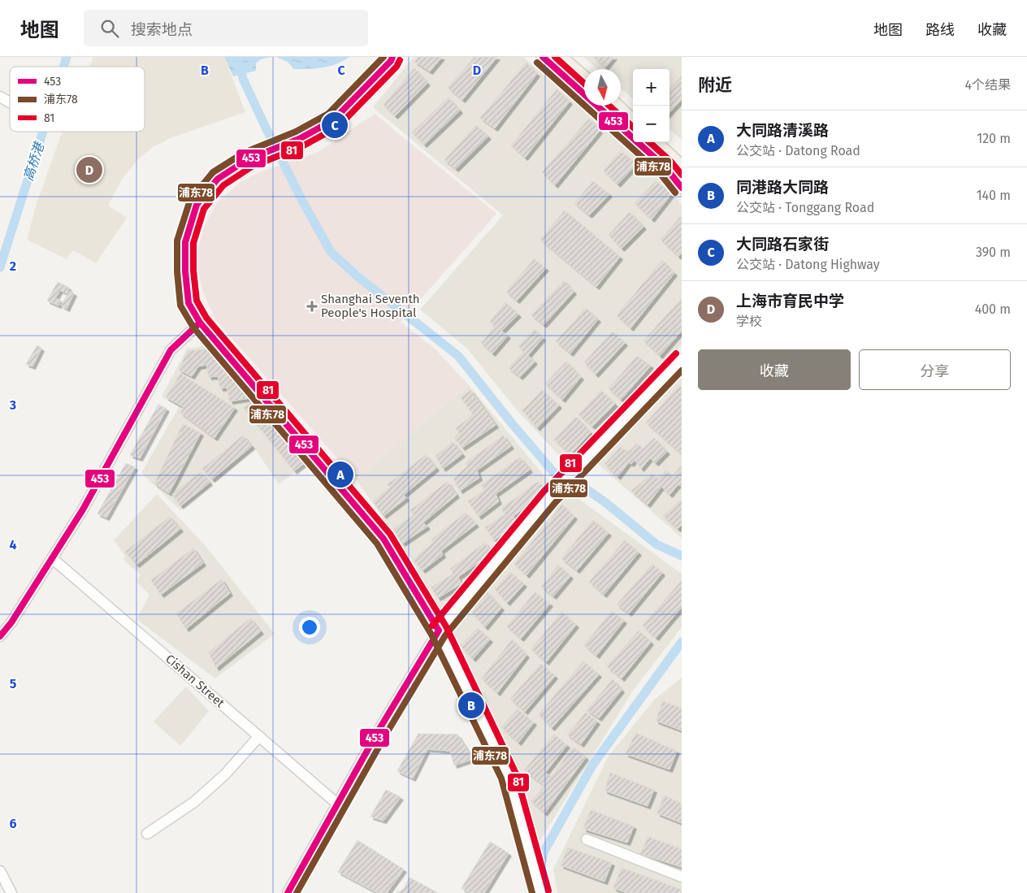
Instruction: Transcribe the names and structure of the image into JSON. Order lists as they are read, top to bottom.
{
  "streets": {
    "street": ["Cishan Street"]
  },
  "water": ["高桥港"],
  "places": {
    "health": ["Shanghai Seventh People's Hospital"]
  },
  "lines": ["transit line 453", "transit line 浦东78", "transit line 81"],
  "legend": ["453", "浦东78", "81"],
  "north": "bottom",
  "page": {
    "header": "地图",
    "search": "搜索地点",
    "nav": ["地图", "路线", "收藏"],
    "heading": ["附近", "4个结果"],
    "map_buttons": ["+", "−"],
    "list": [
      {
        "mark": "A",
        "name": "大同路清溪路",
        "note": "公交站 · Datong Road",
        "value": "120 m"
      },
      {
        "mark": "B",
        "name": "同港路大同路",
        "note": "公交站 · Tonggang Road",
        "value": "140 m"
      },
      {
        "mark": "C",
        "name": "大同路石家街",
        "note": "公交站 · Datong Highway",
        "value": "390 m"
      },
      {
        "mark": "D",
        "name": "上海市育民中学",
        "note": "学校",
        "value": "400 m"
      }
    ],
    "pins": [
      "C",
      "D",
      "A",
      "B"
    ],
    "buttons": ["收藏", "分享"]
  },
  "grid": {
    "columns": ["B", "C", "D"],
    "rows": [
      "2",
      "3",
      "4",
      "5",
      "6"
    ]
  }
}
